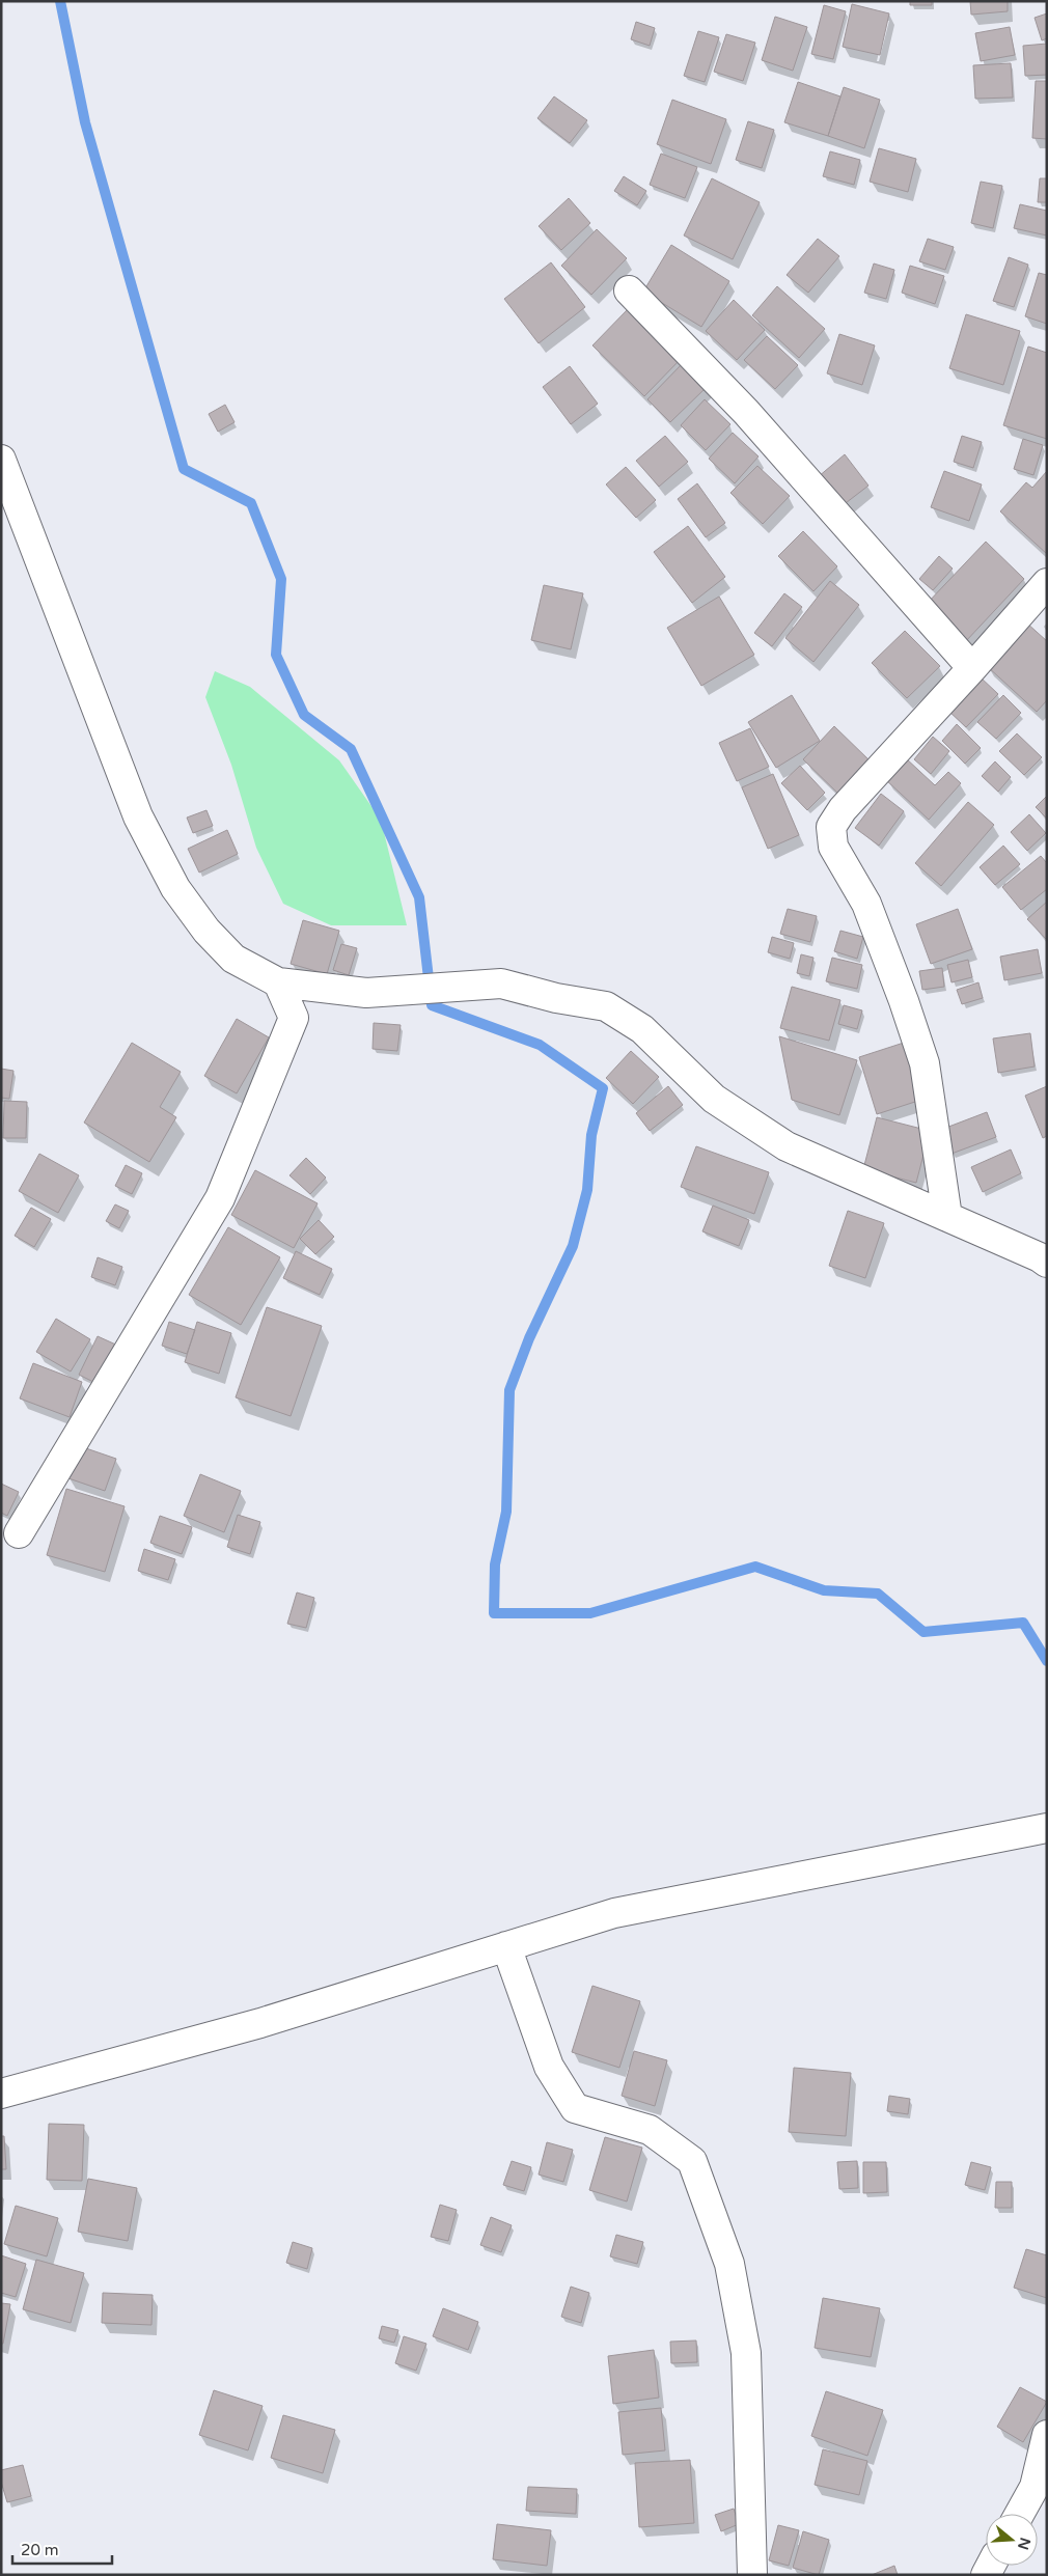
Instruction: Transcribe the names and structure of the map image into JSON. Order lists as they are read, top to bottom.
{
  "scale_bar": "20 m",
  "north": "right"
}
